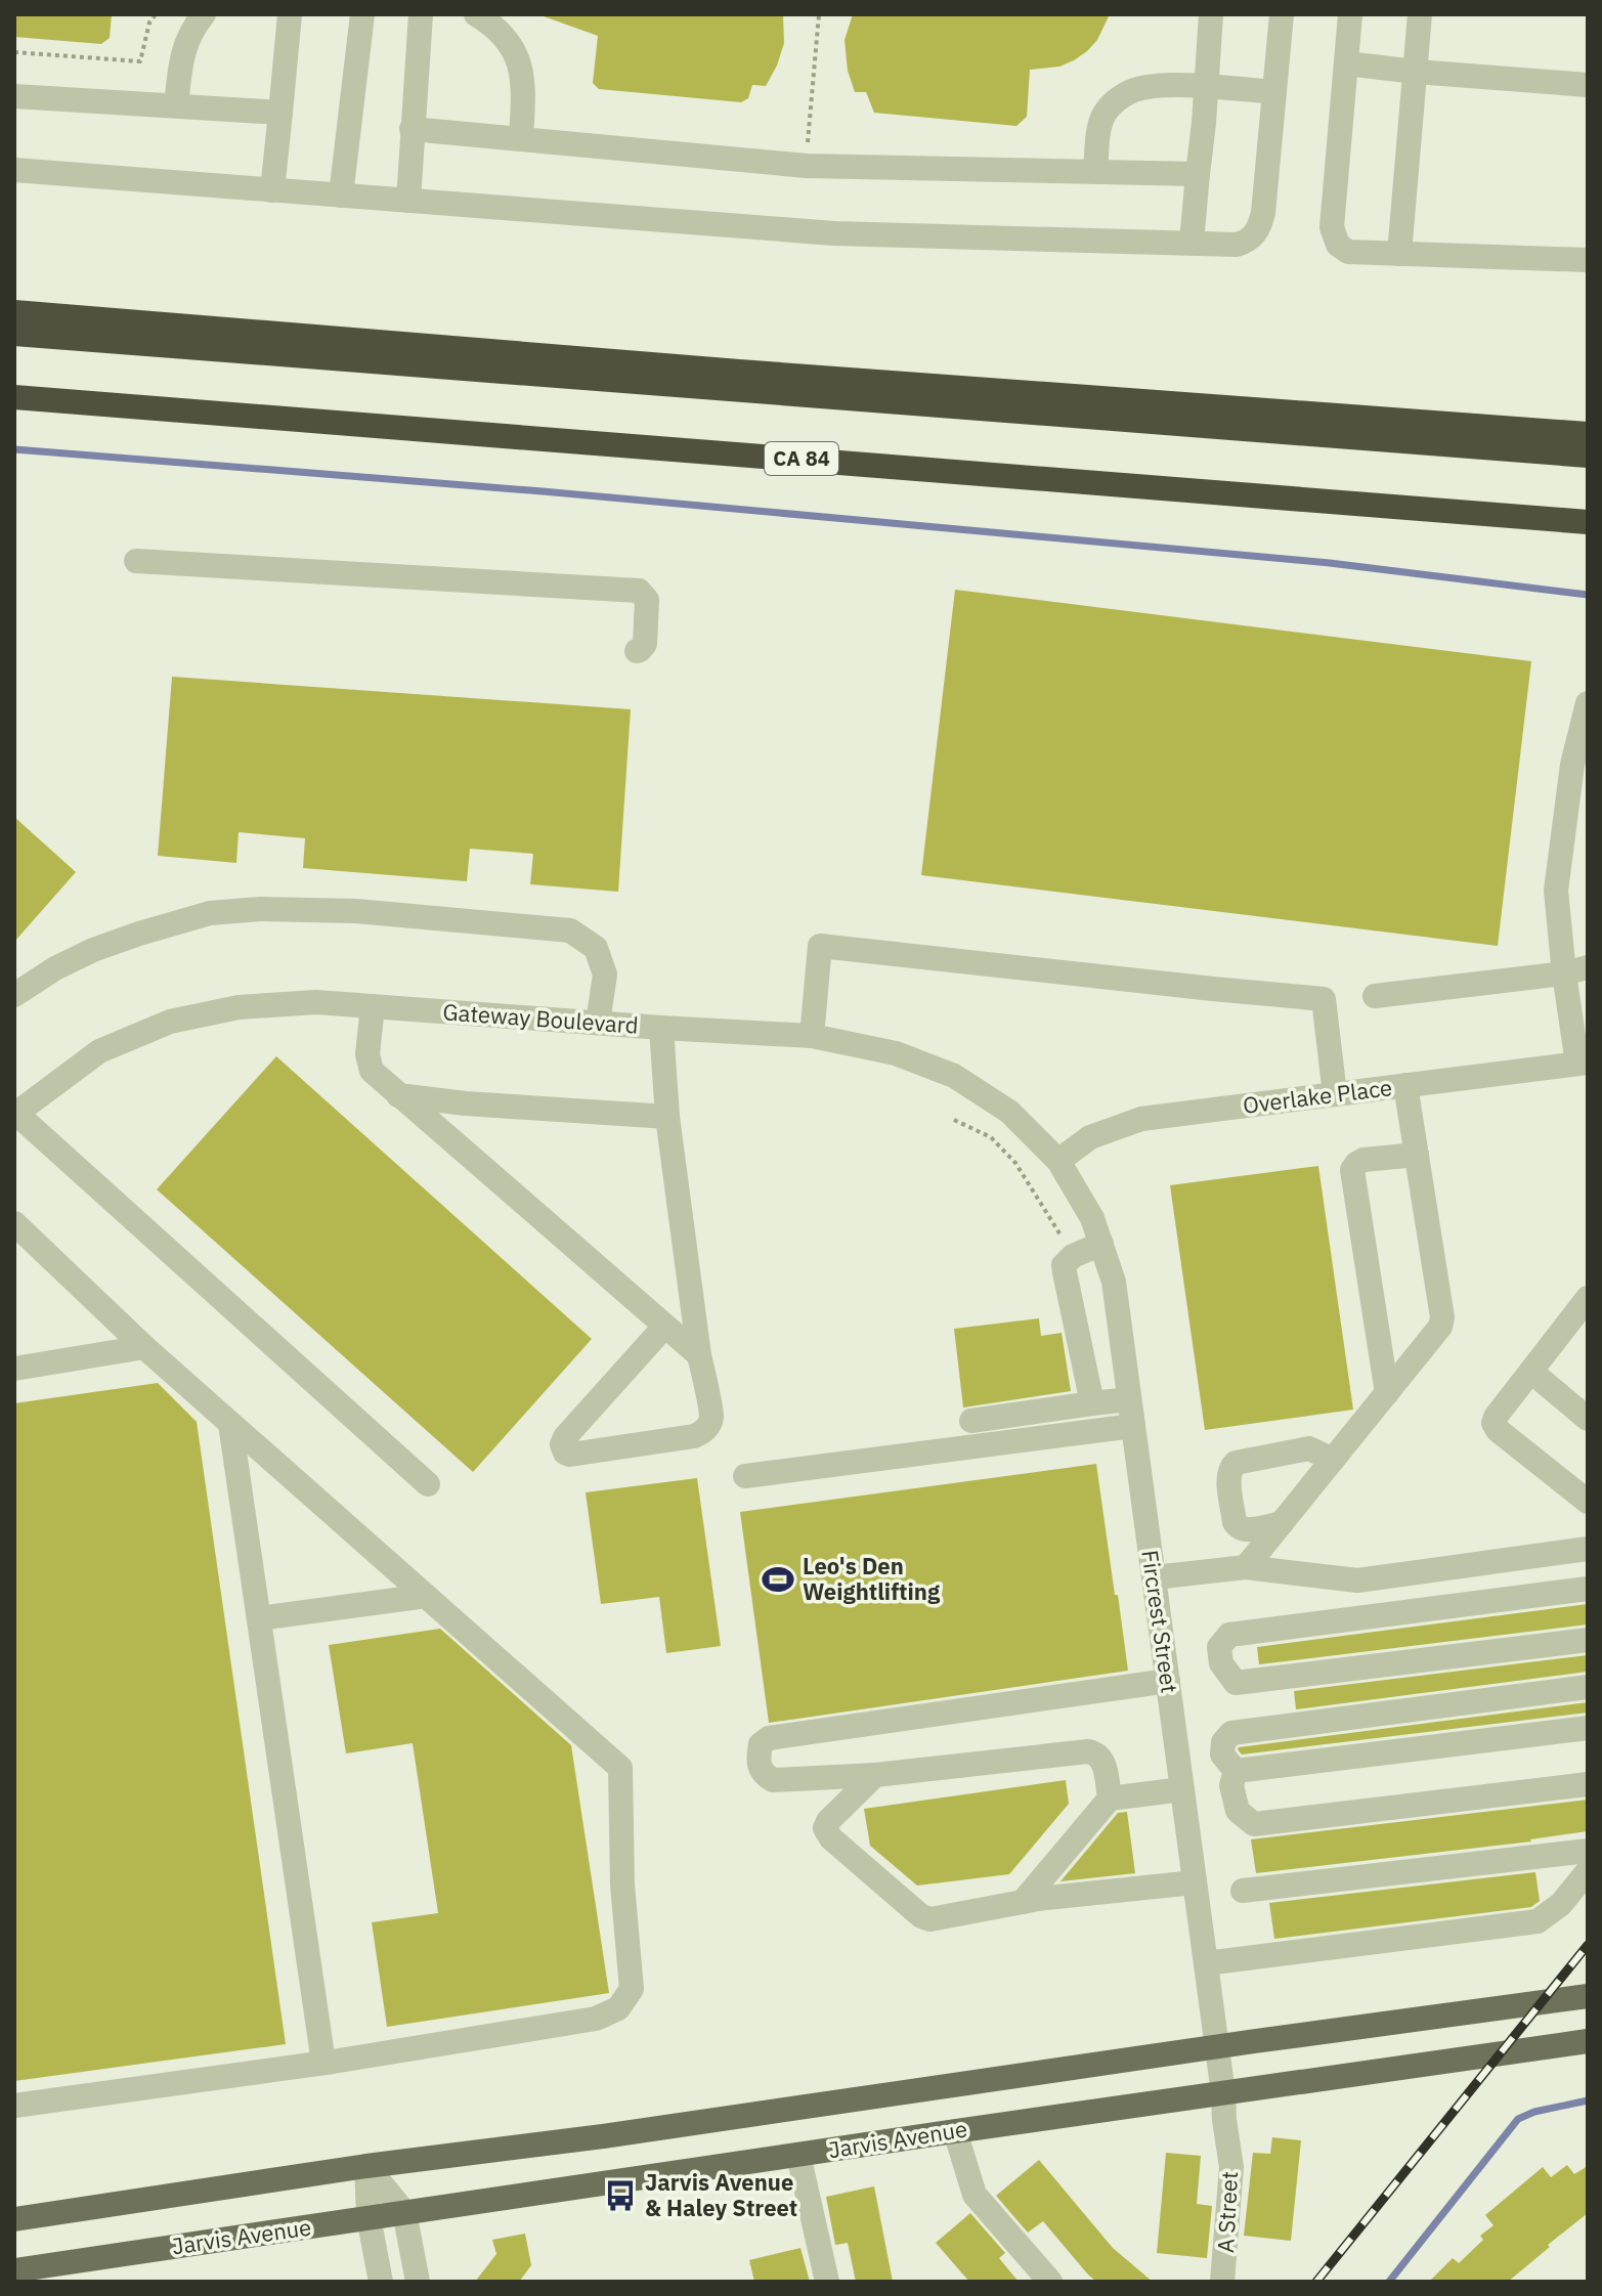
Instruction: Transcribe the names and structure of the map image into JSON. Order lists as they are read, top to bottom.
{
  "streets": {
    "highway": ["CA 84"],
    "main road": ["Jarvis Avenue"],
    "street": [
      "Gateway Boulevard",
      "Overlake Place",
      "Fircrest Street",
      "A Street"
    ]
  },
  "crossings": [
    ["Gateway Boulevard", "Overlake Place"],
    ["Gateway Boulevard", "Fircrest Street"],
    ["Overlake Place", "Fircrest Street"],
    ["Fircrest Street", "Jarvis Avenue"],
    ["Fircrest Street", "A Street"],
    ["Jarvis Avenue", "A Street"]
  ],
  "places": {
    "sports": ["Leo's Den Weightlifting"],
    "bus stop": ["Jarvis Avenue & Haley Street"]
  }
}
